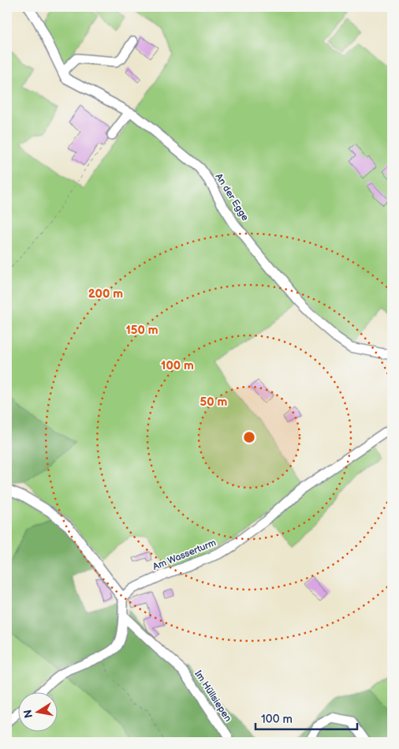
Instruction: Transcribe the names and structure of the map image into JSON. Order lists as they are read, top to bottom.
{
  "streets": {
    "street": ["An der Egge", "Am Wasserturm", "Im Hüllsiepen"]
  },
  "scale_bar": "100 m",
  "north": "left",
  "rings": [
    "200 m",
    "150 m",
    "100 m",
    "50 m"
  ]
}
